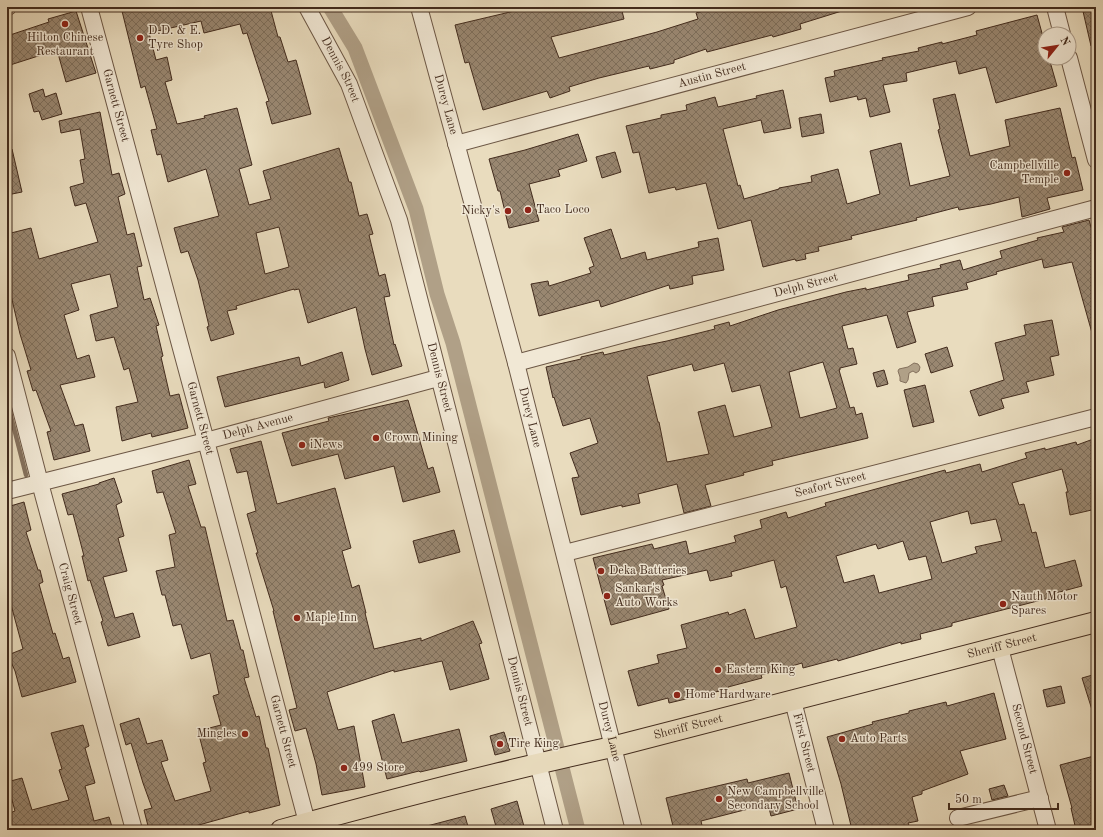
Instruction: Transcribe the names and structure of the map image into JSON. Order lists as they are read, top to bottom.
{
  "streets": {
    "main road": ["Sheriff Street"],
    "street": [
      "Dennis Street",
      "Austin Street",
      "Garnett Street",
      "Durey Lane",
      "Delph Street",
      "Delph Avenue",
      "Seafort Street",
      "Craig Street",
      "Second Street",
      "First Street"
    ]
  },
  "crossings": [
    ["Dennis Street", "Delph Avenue"],
    ["Dennis Street", "Sheriff Street"],
    ["Austin Street", "Durey Lane"],
    ["Garnett Street", "Delph Avenue"],
    ["Garnett Street", "Sheriff Street"],
    ["Durey Lane", "Delph Street"],
    ["Durey Lane", "Seafort Street"],
    ["Durey Lane", "Sheriff Street"],
    ["Delph Avenue", "Craig Street"],
    ["Sheriff Street", "Second Street"],
    ["Sheriff Street", "First Street"]
  ],
  "places": [
    "Hilton Chinese Restaurant",
    "D.D. & E. Tyre Shop",
    "Campbellville Temple",
    "Taco Loco",
    "Nicky's",
    "Crown Mining",
    "iNews",
    "Deka Batteries",
    "Sankar's Auto Works",
    "Nauth Motor Spares",
    "Maple Inn",
    "Eastern King",
    "Home Hardware",
    "Mingles",
    "Auto Parts",
    "Tire King",
    "499 Store",
    "New Campbellville Secondary School"
  ],
  "scale_bar": "50 m",
  "north": "top right"
}
